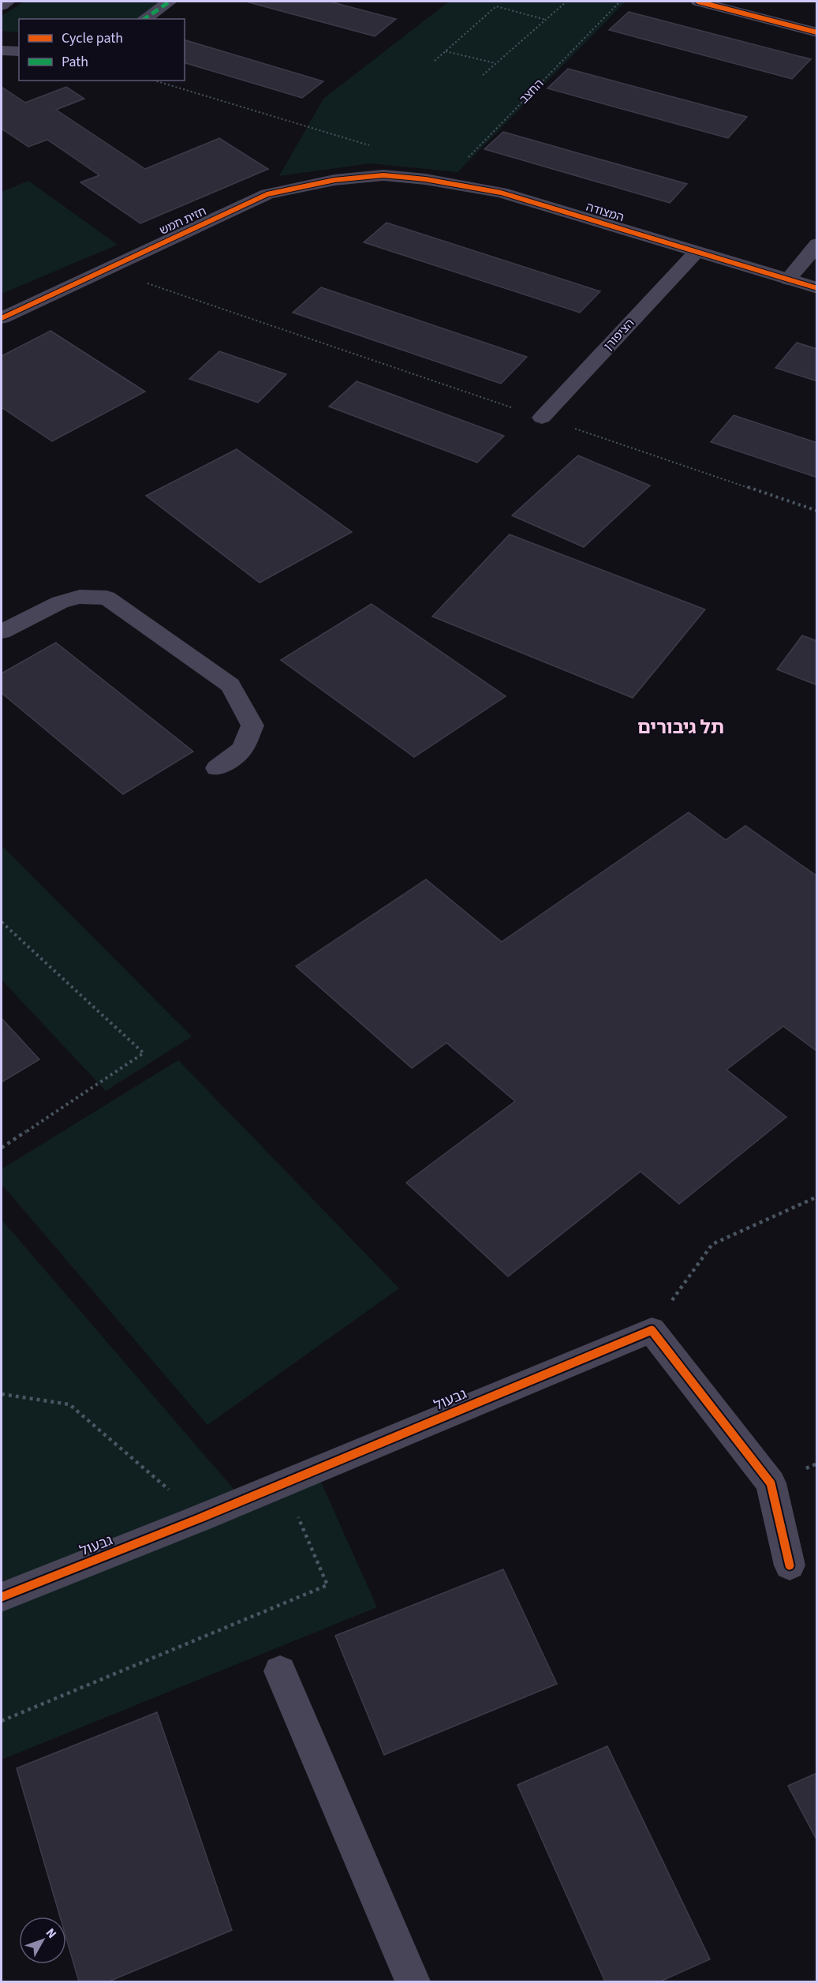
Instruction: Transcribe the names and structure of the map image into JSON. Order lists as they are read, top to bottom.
{
  "streets": {
    "street": [
      "המצודה",
      "חזית חמש",
      "הציפורן",
      "גבעול"
    ],
    "path": ["החצב"]
  },
  "crossings": [
    ["החצב", "המצודה"],
    ["המצודה", "חזית חמש"],
    ["המצודה", "הציפורן"]
  ],
  "districts": ["תל גיבורים"],
  "legend": ["Cycle path", "Path"],
  "north": "top right"
}
